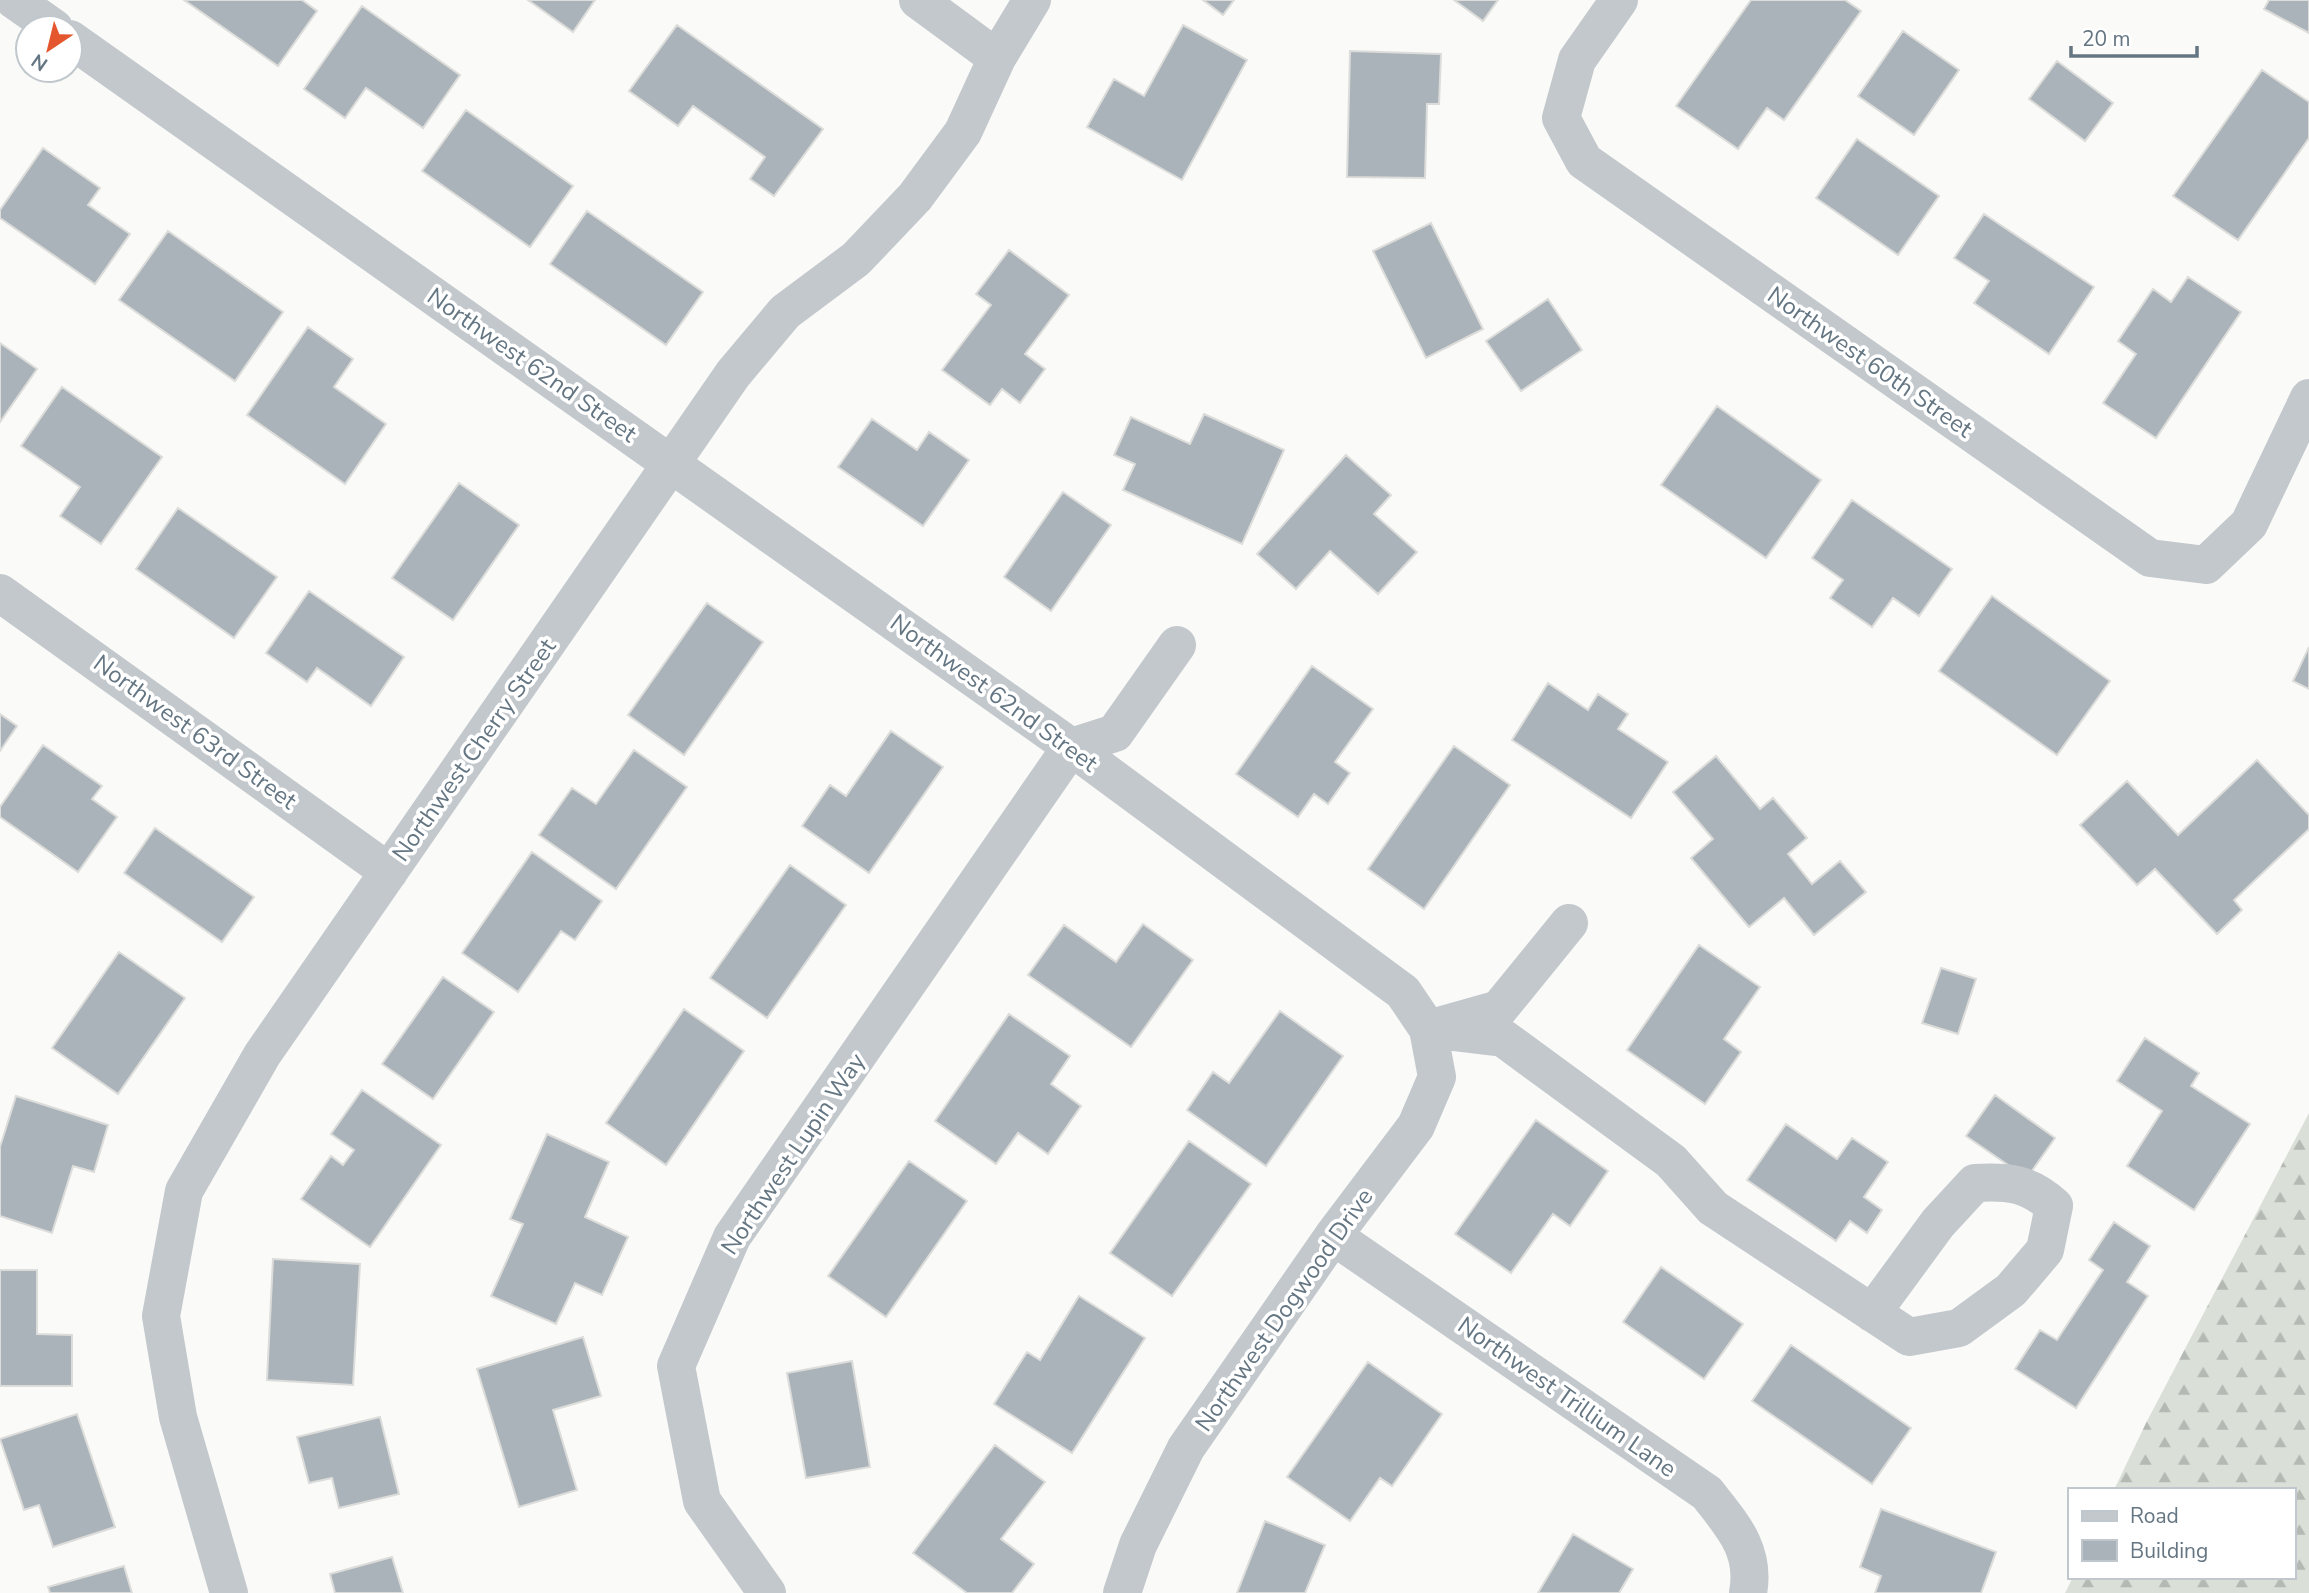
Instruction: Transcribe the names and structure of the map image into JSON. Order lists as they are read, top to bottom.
{
  "streets": {
    "street": [
      "Northwest 60th Street",
      "Northwest 62nd Street",
      "Northwest 63rd Street",
      "Northwest Cherry Street",
      "Northwest Lupin Way",
      "Northwest Dogwood Drive",
      "Northwest Trillium Lane"
    ]
  },
  "crossings": [
    ["Northwest 62nd Street", "Northwest Cherry Street"],
    ["Northwest 62nd Street", "Northwest Lupin Way"],
    ["Northwest 62nd Street", "Northwest Dogwood Drive"],
    ["Northwest 63rd Street", "Northwest Cherry Street"],
    ["Northwest Dogwood Drive", "Northwest Trillium Lane"]
  ],
  "legend": ["Road", "Building"],
  "scale_bar": "20 m",
  "north": "bottom left"
}
